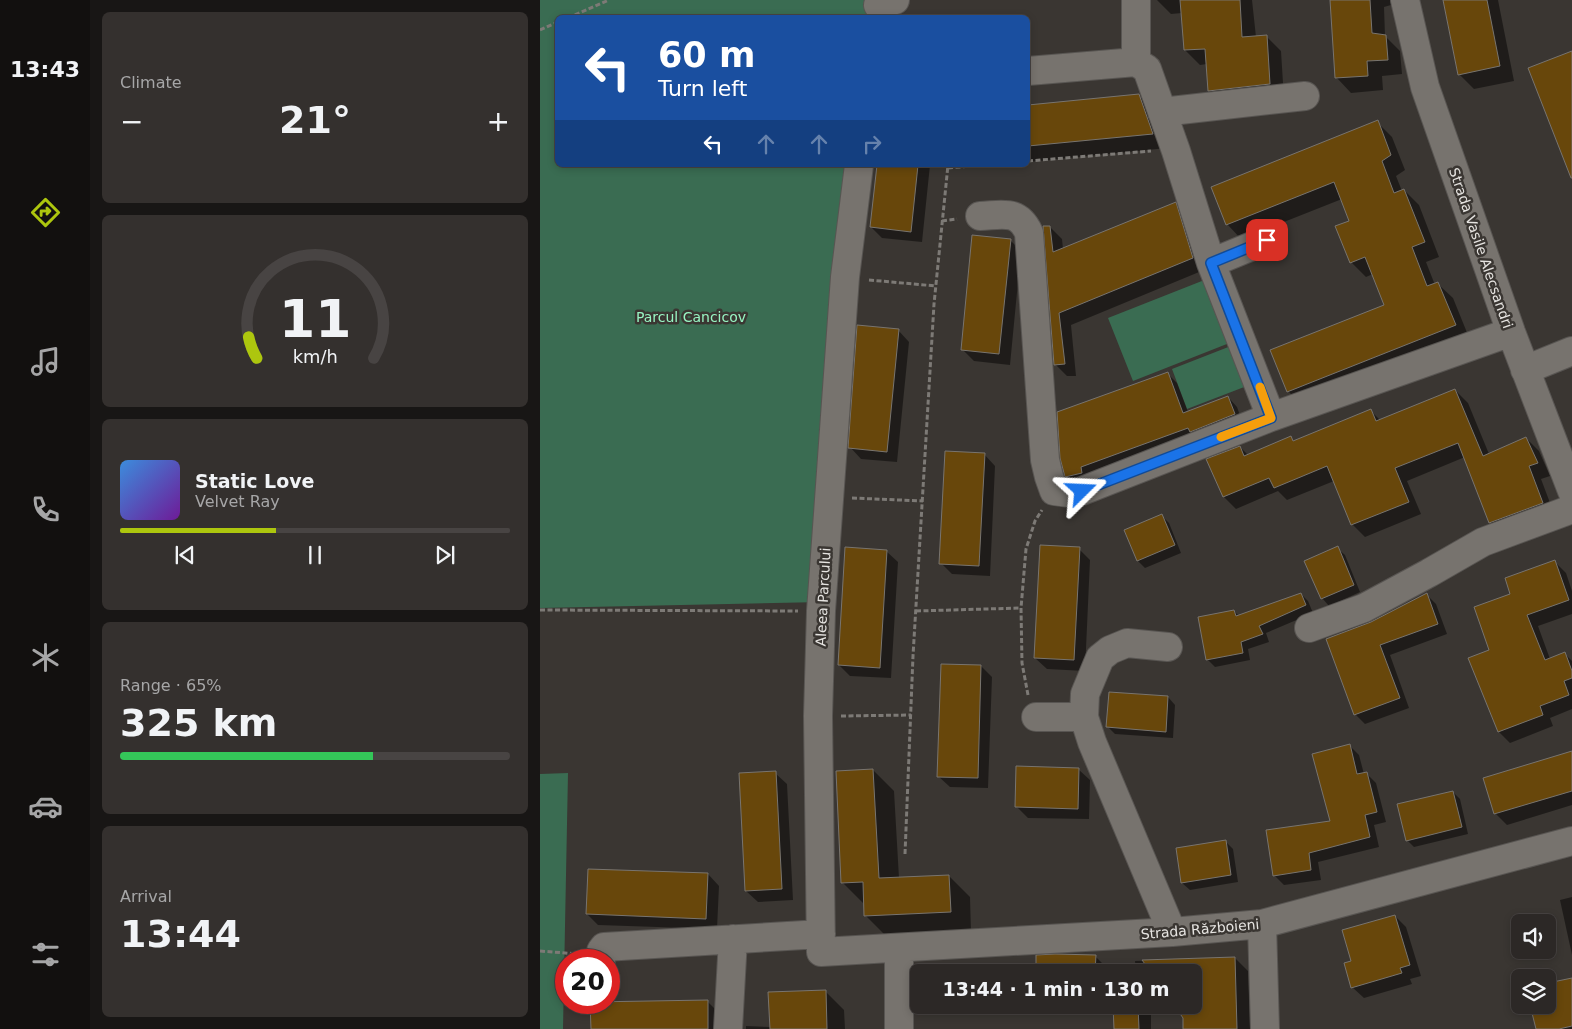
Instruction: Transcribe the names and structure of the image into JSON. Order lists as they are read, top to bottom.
{
  "streets": {
    "street": ["Strada Vasile Alecsandri", "Aleea Parcului", "Strada Războieni"]
  },
  "parks": ["Parcul Cancicov"],
  "page": {
    "tabs": "13:43",
    "tile": [
      "Climate",
      ["Range · 65%", "325 km"],
      ["Arrival", "13:44"]
    ],
    "turn": ["60 m", "Turn left"],
    "heat": ["−", "21°", "+"],
    "song": ["Static Love", "Velvet Ray"],
    "limit": "20",
    "trip": "13:44 · 1 min · 130 m",
    "gauge": ["11", "km/h"]
  }
}
